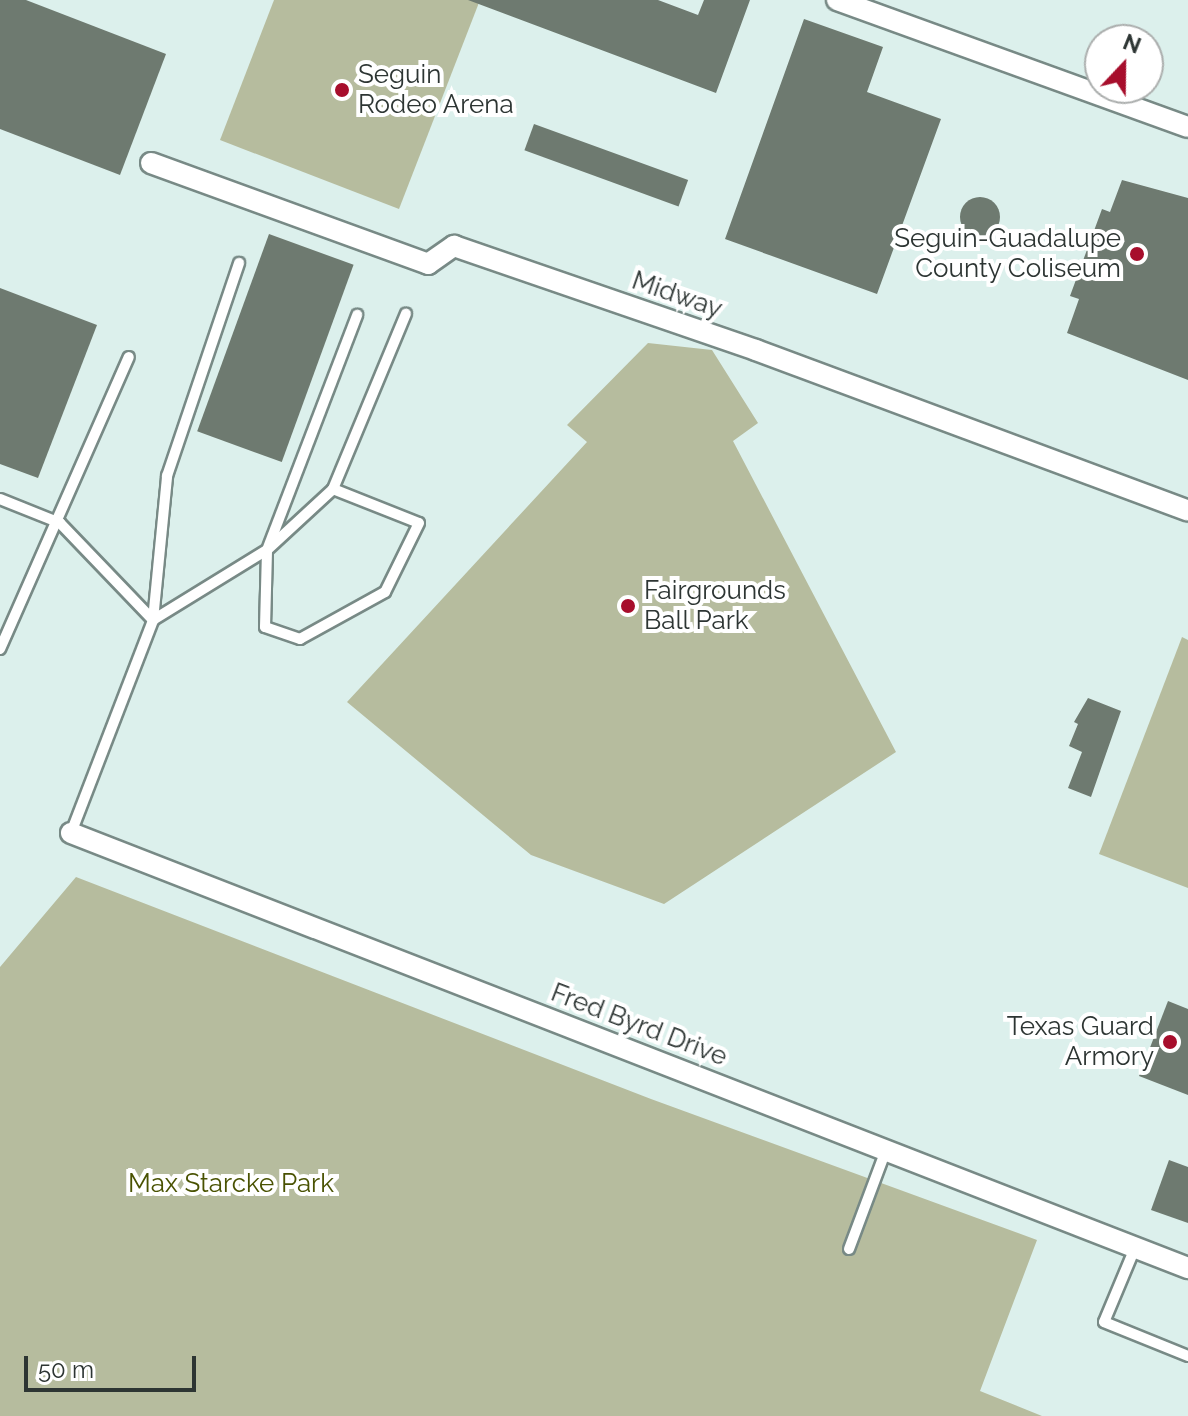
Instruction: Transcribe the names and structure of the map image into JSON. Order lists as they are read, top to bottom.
{
  "streets": {
    "street": ["Midway", "Fred Byrd Drive"]
  },
  "parks": ["Max Starcke Park"],
  "places": [
    "Seguin Rodeo Arena",
    "Seguin-Guadalupe County Coliseum",
    "Fairgrounds Ball Park",
    "Texas Guard Armory"
  ],
  "scale_bar": "50 m",
  "north": "top"
}
